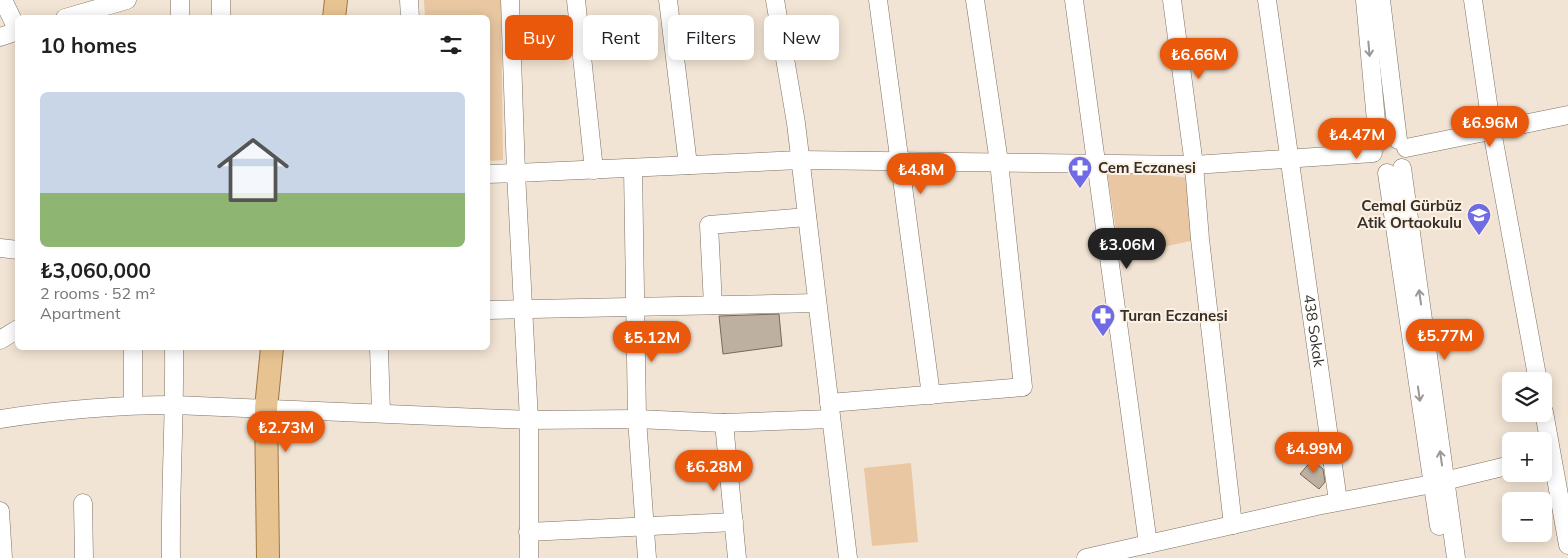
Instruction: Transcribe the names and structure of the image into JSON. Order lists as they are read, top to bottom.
{
  "streets": {
    "street": ["438 Sokak"]
  },
  "places": {
    "pharmacy": ["Cem Eczanesi", "Turan Eczanesi"],
    "school or university": ["Cemal Gürbüz Atik Ortaokulu"]
  },
  "page": {
    "chip": [
      "Buy",
      "Rent",
      "Filters",
      "New"
    ],
    "heading": "10 homes",
    "price": [
      "₺6.66M",
      "₺6.96M",
      "₺4.47M",
      "₺4.8M",
      "₺3.06M",
      "₺5.77M",
      "₺5.12M",
      "₺2.73M",
      "₺4.99M",
      "₺6.28M"
    ],
    "list": [
      {
        "name": "₺3,060,000",
        "note": "2 rooms · 52 m² · Apartment"
      }
    ],
    "map_buttons": ["+", "−"]
  }
}
